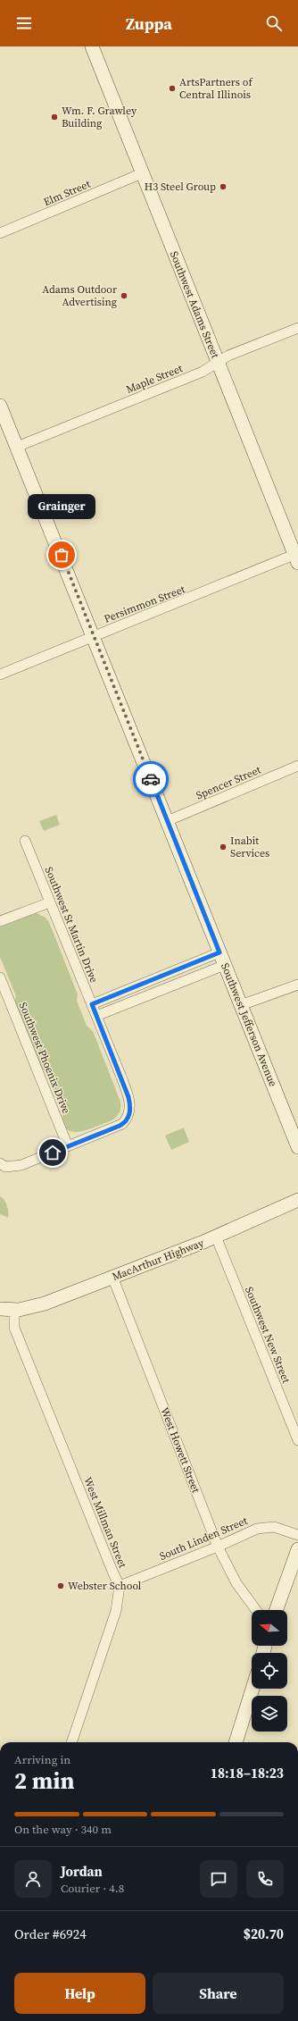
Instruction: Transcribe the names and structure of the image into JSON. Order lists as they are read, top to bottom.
{
  "streets": {
    "main road": ["Southwest Adams Street", "Southwest Jefferson Avenue", "MacArthur Highway"],
    "street": [
      "Elm Street",
      "Maple Street",
      "Persimmon Street",
      "Spencer Street",
      "Southwest St Martin Drive",
      "Southwest Phoenix Drive",
      "Southwest New Street",
      "West Howett Street",
      "West Millman Street",
      "South Linden Street"
    ]
  },
  "crossings": [
    ["Elm Street", "Southwest Adams Street"],
    ["Southwest Adams Street", "Maple Street"],
    ["Southwest Adams Street", "Persimmon Street"],
    ["Maple Street", "Southwest Jefferson Avenue"],
    ["Persimmon Street", "Southwest Jefferson Avenue"],
    ["Spencer Street", "Southwest Jefferson Avenue"],
    ["Southwest St Martin Drive", "Southwest Phoenix Drive"],
    ["MacArthur Highway", "Southwest New Street"],
    ["MacArthur Highway", "West Howett Street"],
    ["MacArthur Highway", "West Millman Street"],
    ["West Howett Street", "South Linden Street"],
    ["West Millman Street", "South Linden Street"]
  ],
  "places": [
    "ArtsPartners of Central Illinois",
    "Wm. F. Grawley Building",
    "H3 Steel Group",
    "Adams Outdoor Advertising",
    "Grainger",
    "Inabit Services",
    "Webster School"
  ],
  "north": "left",
  "page": {
    "header": "Zuppa",
    "bubble": "Grainger",
    "heading": ["2 min", "Arriving in", "18:18–18:23"],
    "panel": [
      "Jordan",
      "Courier · 4.8",
      "Order #6924",
      "$20.70"
    ],
    "bar": "On the way · 340 m",
    "buttons": ["Help", "Share"]
  }
}
